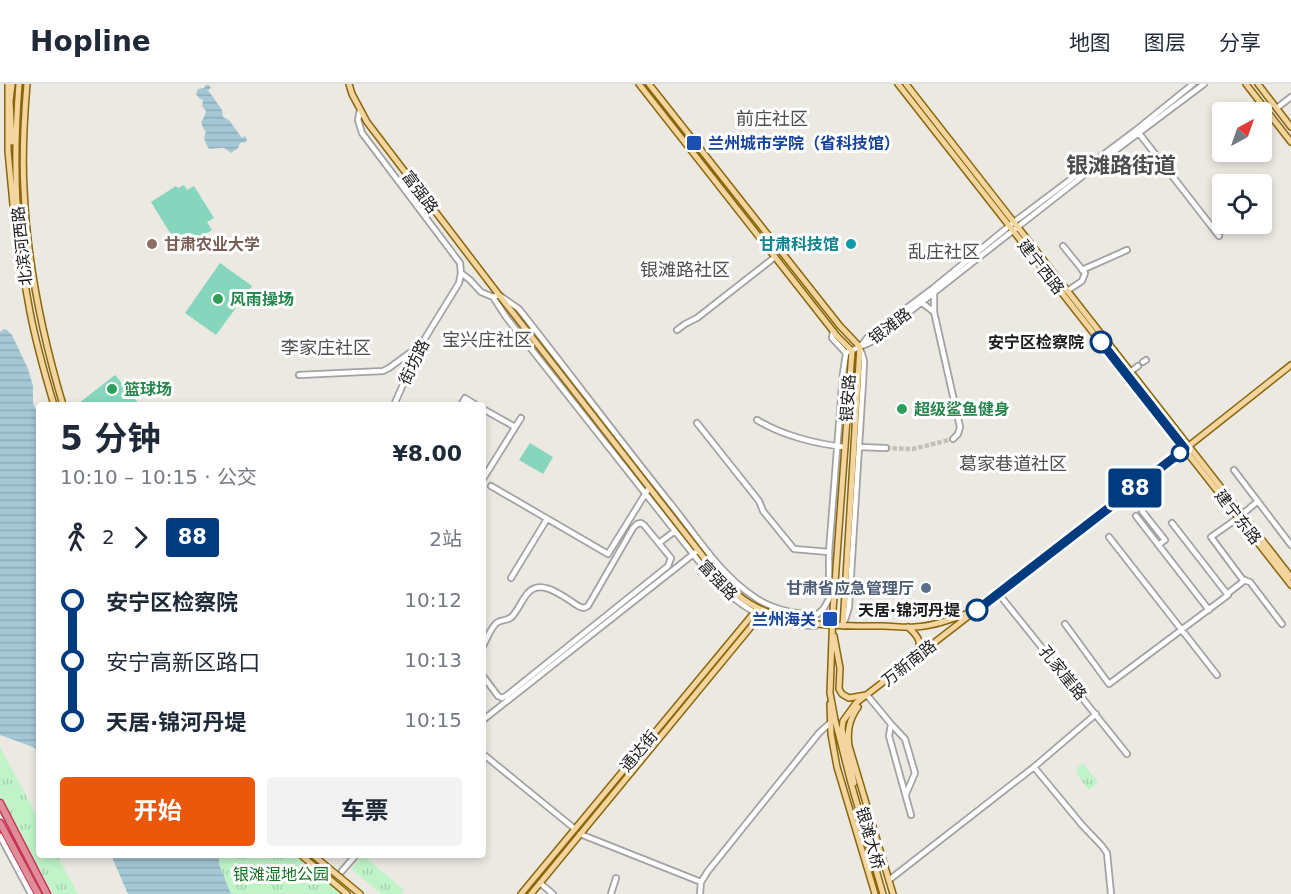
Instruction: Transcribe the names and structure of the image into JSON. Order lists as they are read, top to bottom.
{
  "streets": {
    "main road": [
      "富强路",
      "北滨河西路",
      "建宁西路",
      "银安路",
      "建宁东路",
      "万新南路",
      "通达街",
      "银滩大桥"
    ],
    "street": ["银滩路", "街坊路", "孔家崖路"]
  },
  "crossings": [
    ["富强路", "银安路"],
    ["富强路", "通达街"],
    ["建宁西路", "银滩路"],
    ["建宁西路", "建宁东路"],
    ["建宁西路", "万新南路"],
    ["银滩路", "银安路"],
    ["银安路", "万新南路"],
    ["银安路", "银滩大桥"],
    ["建宁东路", "万新南路"],
    ["万新南路", "孔家崖路"],
    ["万新南路", "银滩大桥"]
  ],
  "districts": [
    "前庄社区",
    "银滩路街道",
    "乱庄社区",
    "银滩路社区",
    "宝兴庄社区",
    "李家庄社区",
    "葛家巷道社区"
  ],
  "parks": ["银滩湿地公园"],
  "places": {
    "transit": ["兰州城市学院（省科技馆）", "兰州海关"],
    "other": [
      "甘肃农业大学",
      "甘肃科技馆",
      "风雨操场",
      "安宁区检察院",
      "篮球场",
      "超级鲨鱼健身",
      "甘肃省应急管理厅",
      "天居·锦河丹堤"
    ]
  },
  "lines": ["bus line 88"],
  "north": "top right",
  "page": {
    "header": "Hopline",
    "nav": ["地图", "图层", "分享"],
    "on_map": "88",
    "heading": ["5 分钟", "10:10 – 10:15 · 公交", "¥8.00"],
    "legs": ["2", "88", "2站"],
    "list": [
      {
        "name": "安宁区检察院",
        "value": "10:12"
      },
      {
        "name": "安宁高新区路口",
        "value": "10:13"
      },
      {
        "name": "天居·锦河丹堤",
        "value": "10:15"
      }
    ],
    "buttons": ["开始", "车票"]
  }
}
